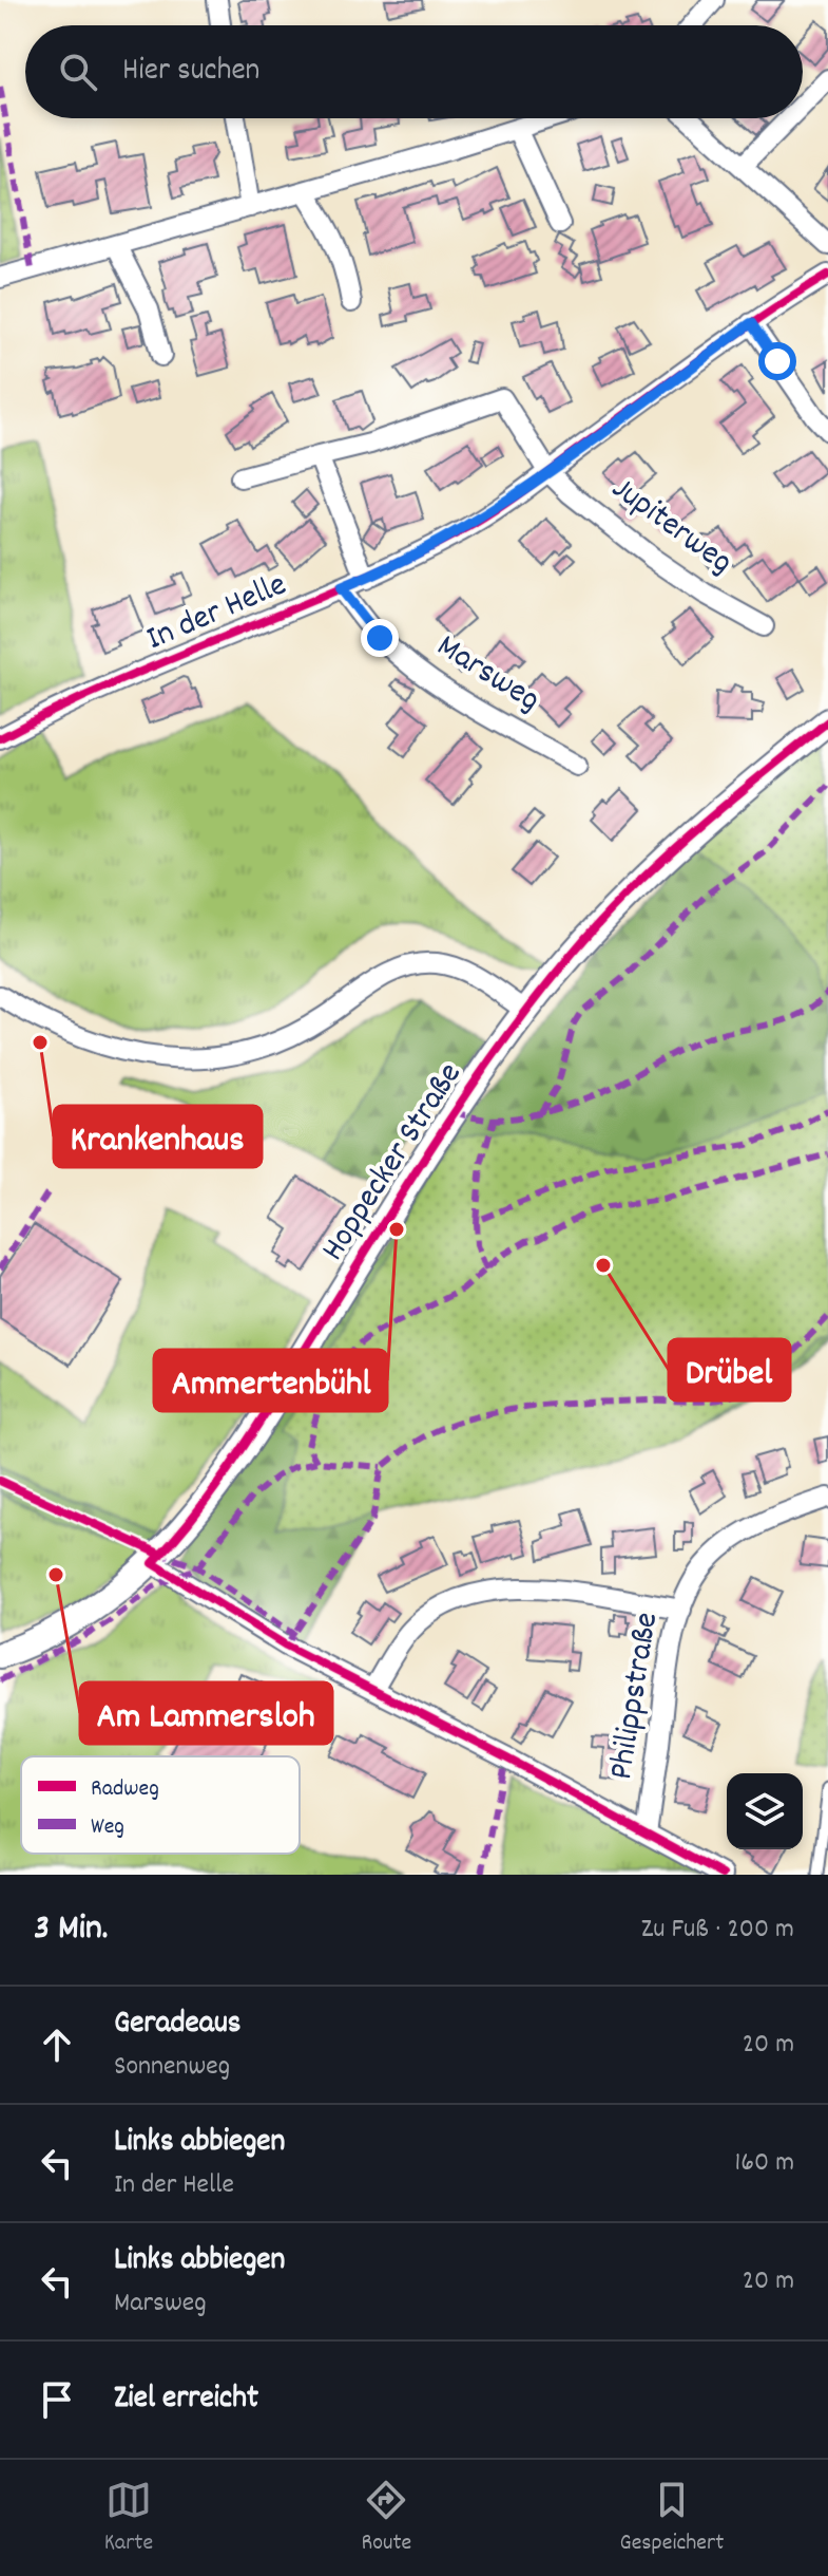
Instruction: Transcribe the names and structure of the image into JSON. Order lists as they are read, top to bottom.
{
  "streets": {
    "street": [
      "Jupiterweg",
      "In der Helle",
      "Marsweg",
      "Hoppecker Straße",
      "Philippstraße"
    ]
  },
  "crossings": [
    ["Jupiterweg", "In der Helle"],
    ["In der Helle", "Marsweg"]
  ],
  "places": [
    "Krankenhaus",
    "Ammertenbühl",
    "Drübel",
    "Am Lammersloh"
  ],
  "legend": ["Radweg", "Weg"],
  "page": {
    "search": "Hier suchen",
    "heading": ["3 Min.", "Zu Fuß · 200 m"],
    "list": [
      ["Geradeaus", "Sonnenweg", "20 m"],
      ["Links abbiegen", "In der Helle", "160 m"],
      ["Links abbiegen", "Marsweg", "20 m"],
      "Ziel erreicht"
    ],
    "nav": ["Karte", "Route", "Gespeichert"]
  }
}
